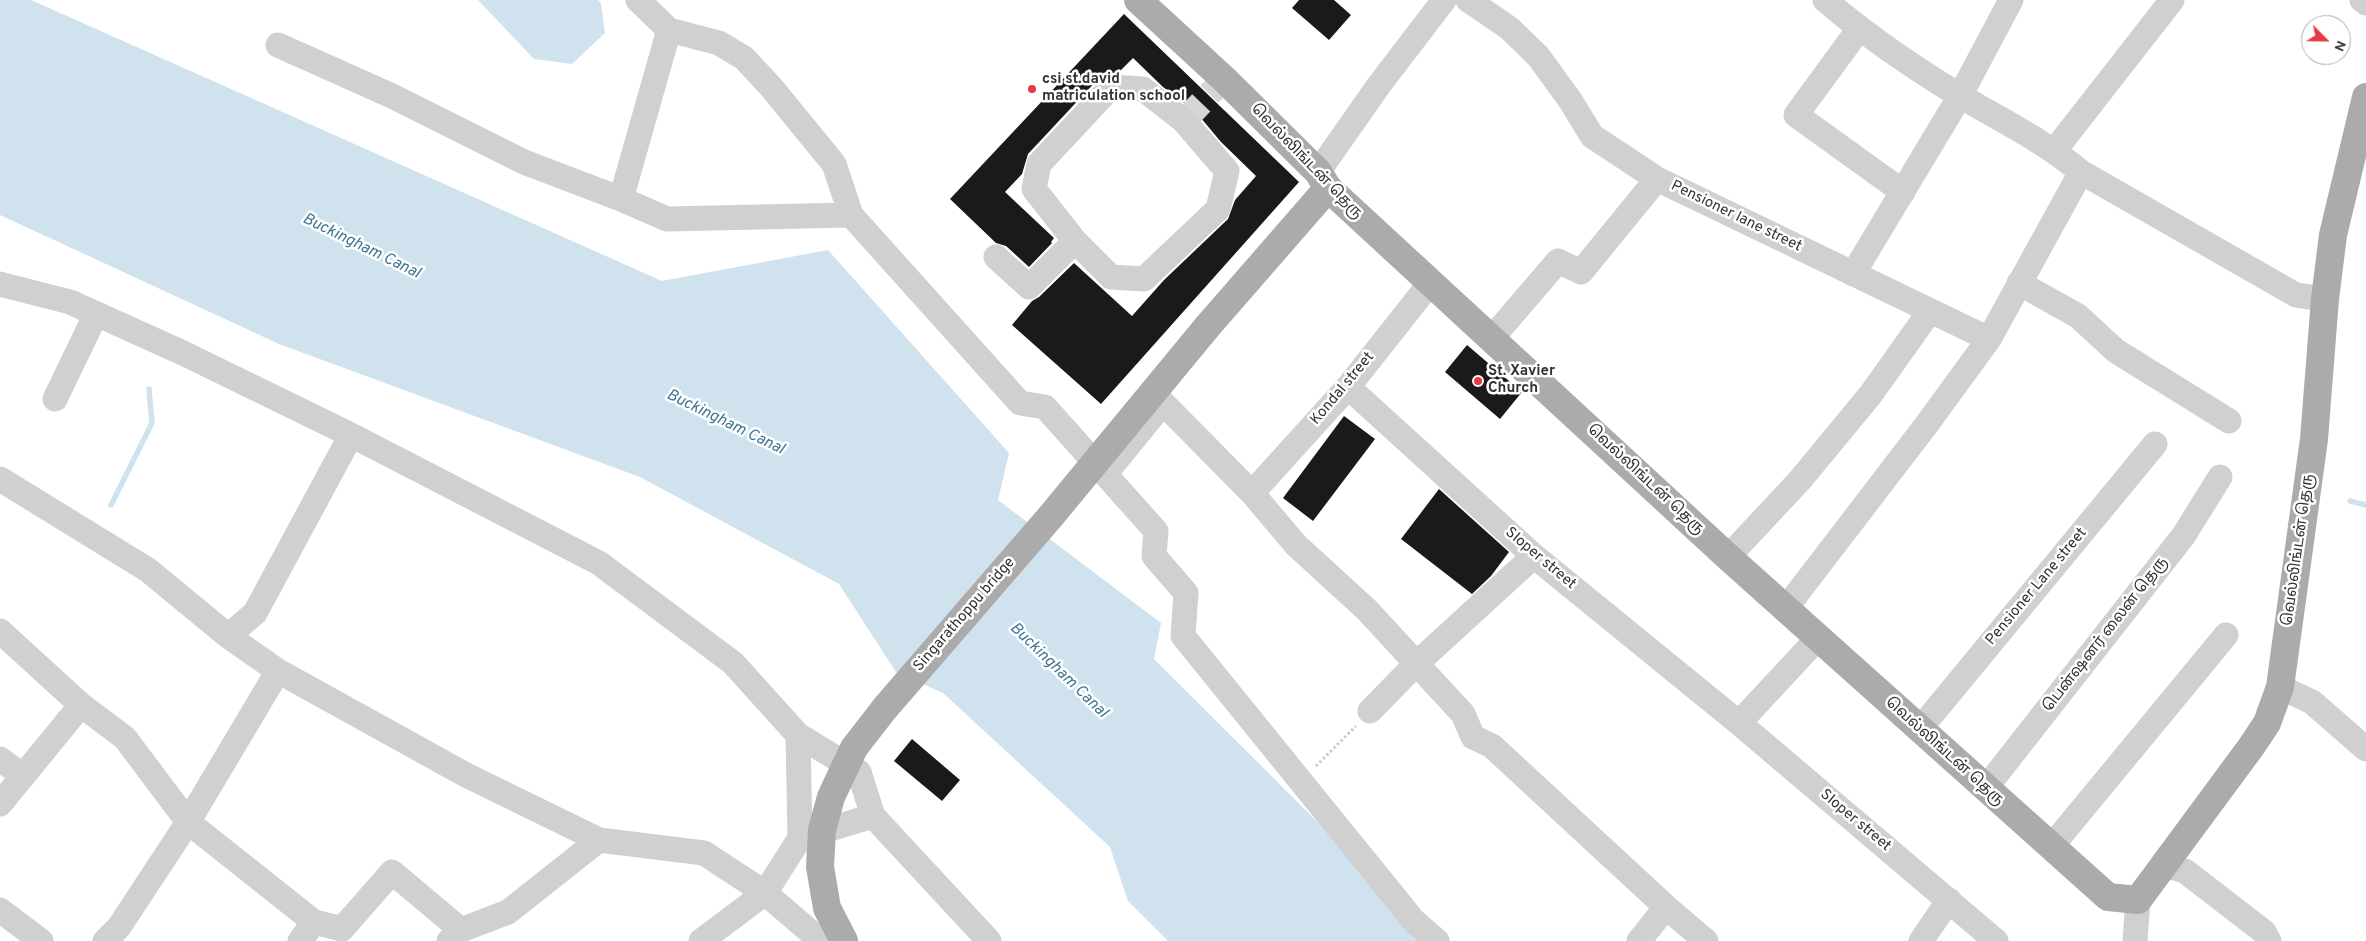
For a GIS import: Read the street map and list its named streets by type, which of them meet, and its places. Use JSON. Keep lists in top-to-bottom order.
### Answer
{
  "streets": {
    "main road": ["வெல்லிங்டன் தெரு", "Singarathoppu bridge"],
    "street": [
      "Pensioner lane street",
      "Kondal street",
      "Sloper street",
      "Pensioner Lane street",
      "பென்ஷனர் லைன் தெரு"
    ]
  },
  "crossings": [
    ["வெல்லிங்டன் தெரு", "Pensioner lane street"],
    ["வெல்லிங்டன் தெரு", "Kondal street"],
    ["வெல்லிங்டன் தெரு", "Pensioner Lane street"],
    ["வெல்லிங்டன் தெரு", "Singarathoppu bridge"],
    ["வெல்லிங்டன் தெரு", "பென்ஷனர் லைன் தெரு"],
    ["Kondal street", "Sloper street"]
  ],
  "water": ["Buckingham Canal"],
  "places": ["csi st.david matriculation school", "St. Xavier Church"],
  "north": "bottom right"
}
